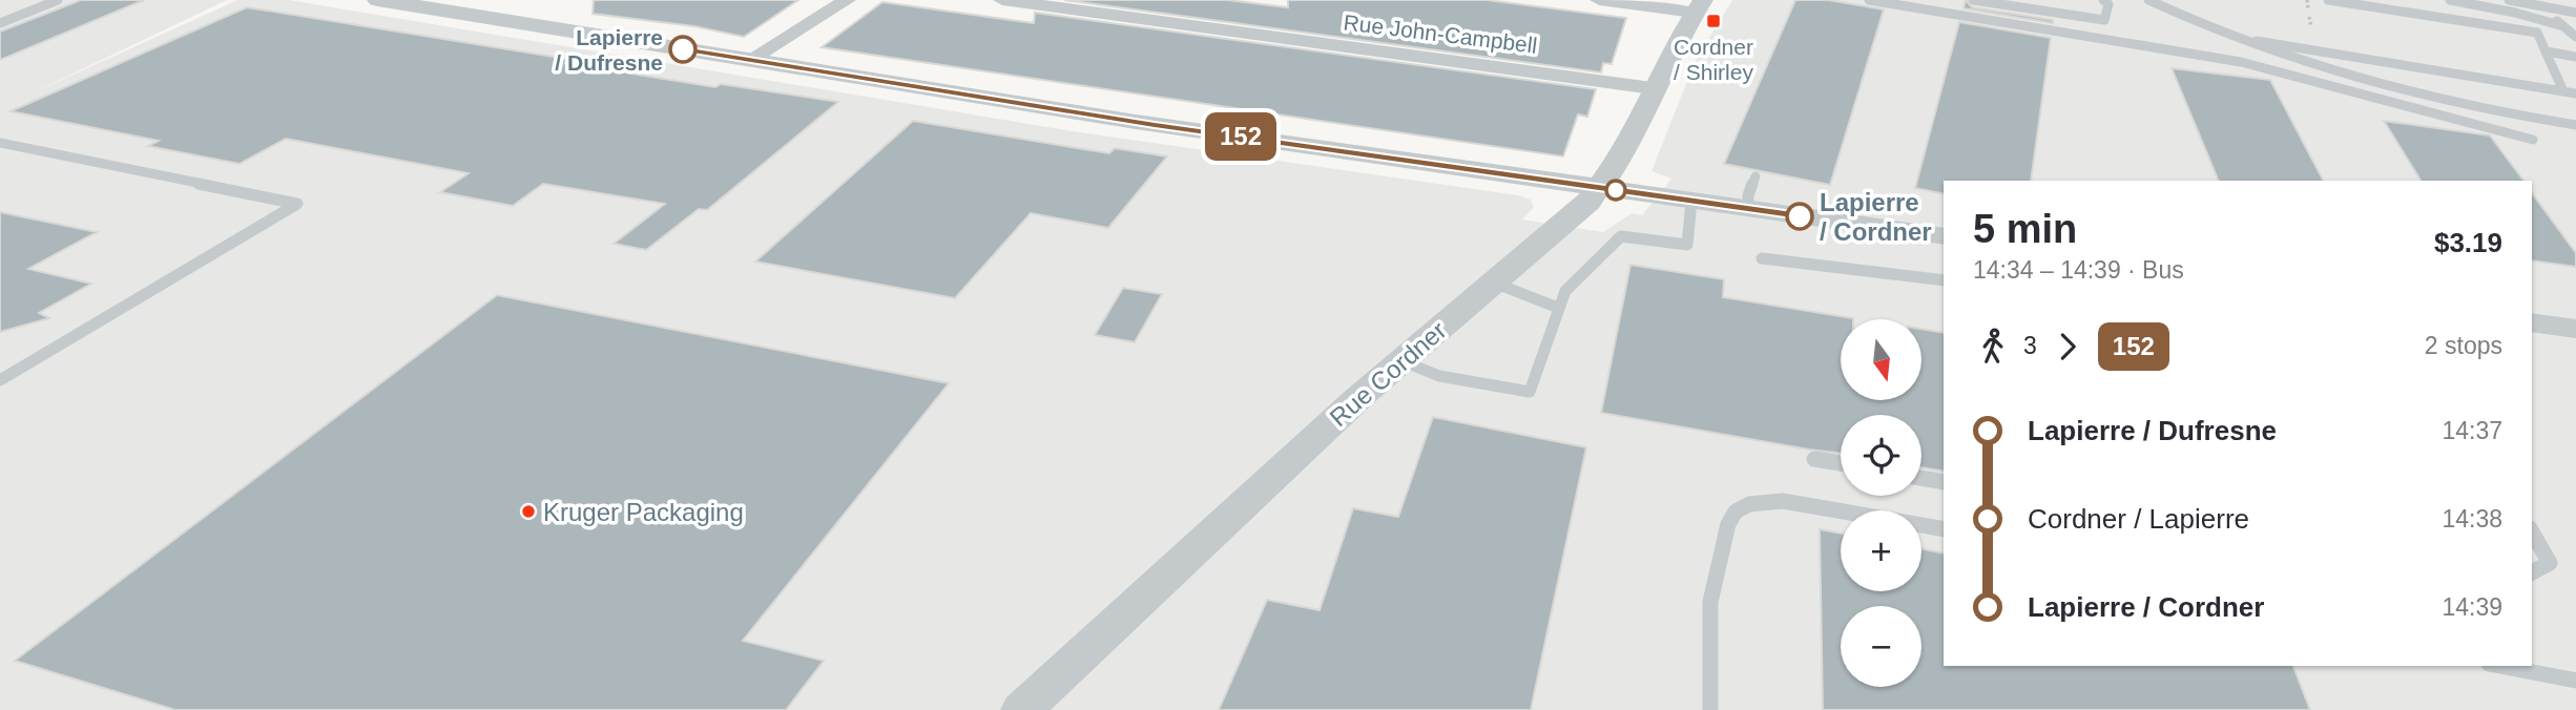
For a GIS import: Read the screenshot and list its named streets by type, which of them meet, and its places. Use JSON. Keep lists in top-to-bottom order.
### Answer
{
  "streets": {
    "street": ["Rue John-Campbell", "Rue Cordner"]
  },
  "crossings": [
    ["Rue John-Campbell", "Rue Cordner"]
  ],
  "places": {
    "transit": ["Cordner / Shirley"],
    "other": ["Lapierre / Dufresne", "Lapierre / Cordner", "Kruger Packaging"]
  },
  "lines": ["bus line 152"],
  "north": "bottom",
  "page": {
    "on_map": "152",
    "heading": ["5 min", "14:34 – 14:39 · Bus", "$3.19"],
    "legs": ["3", "152", "2 stops"],
    "map_buttons": ["+", "−"],
    "list": [
      {
        "name": "Lapierre / Dufresne",
        "value": "14:37"
      },
      {
        "name": "Cordner / Lapierre",
        "value": "14:38"
      },
      {
        "name": "Lapierre / Cordner",
        "value": "14:39"
      }
    ]
  }
}
